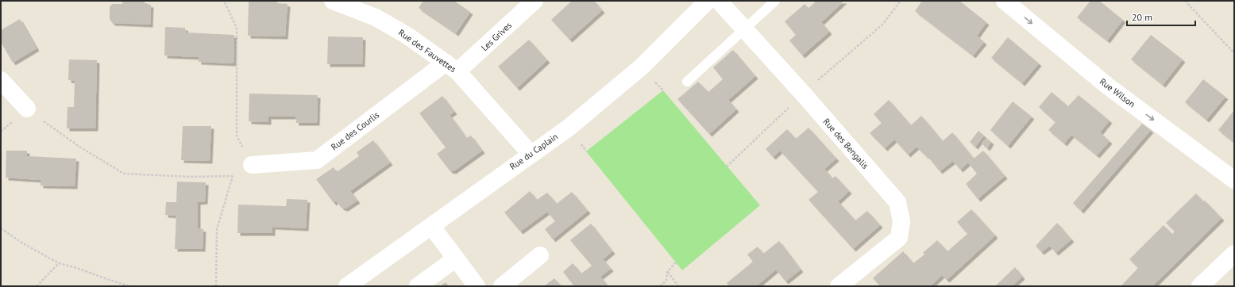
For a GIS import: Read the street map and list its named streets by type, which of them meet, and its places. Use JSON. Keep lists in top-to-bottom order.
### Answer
{
  "streets": {
    "street": [
      "Les Grives",
      "Rue des Fauvettes",
      "Rue Wilson",
      "Rue des Courlis",
      "Rue des Bengalis",
      "Rue du Caplain"
    ]
  },
  "crossings": [
    ["Les Grives", "Rue des Fauvettes"],
    ["Les Grives", "Rue des Courlis"],
    ["Rue des Fauvettes", "Rue des Courlis"],
    ["Rue des Fauvettes", "Rue du Caplain"]
  ],
  "one_way": ["Rue Wilson"],
  "scale_bar": "20 m"
}
